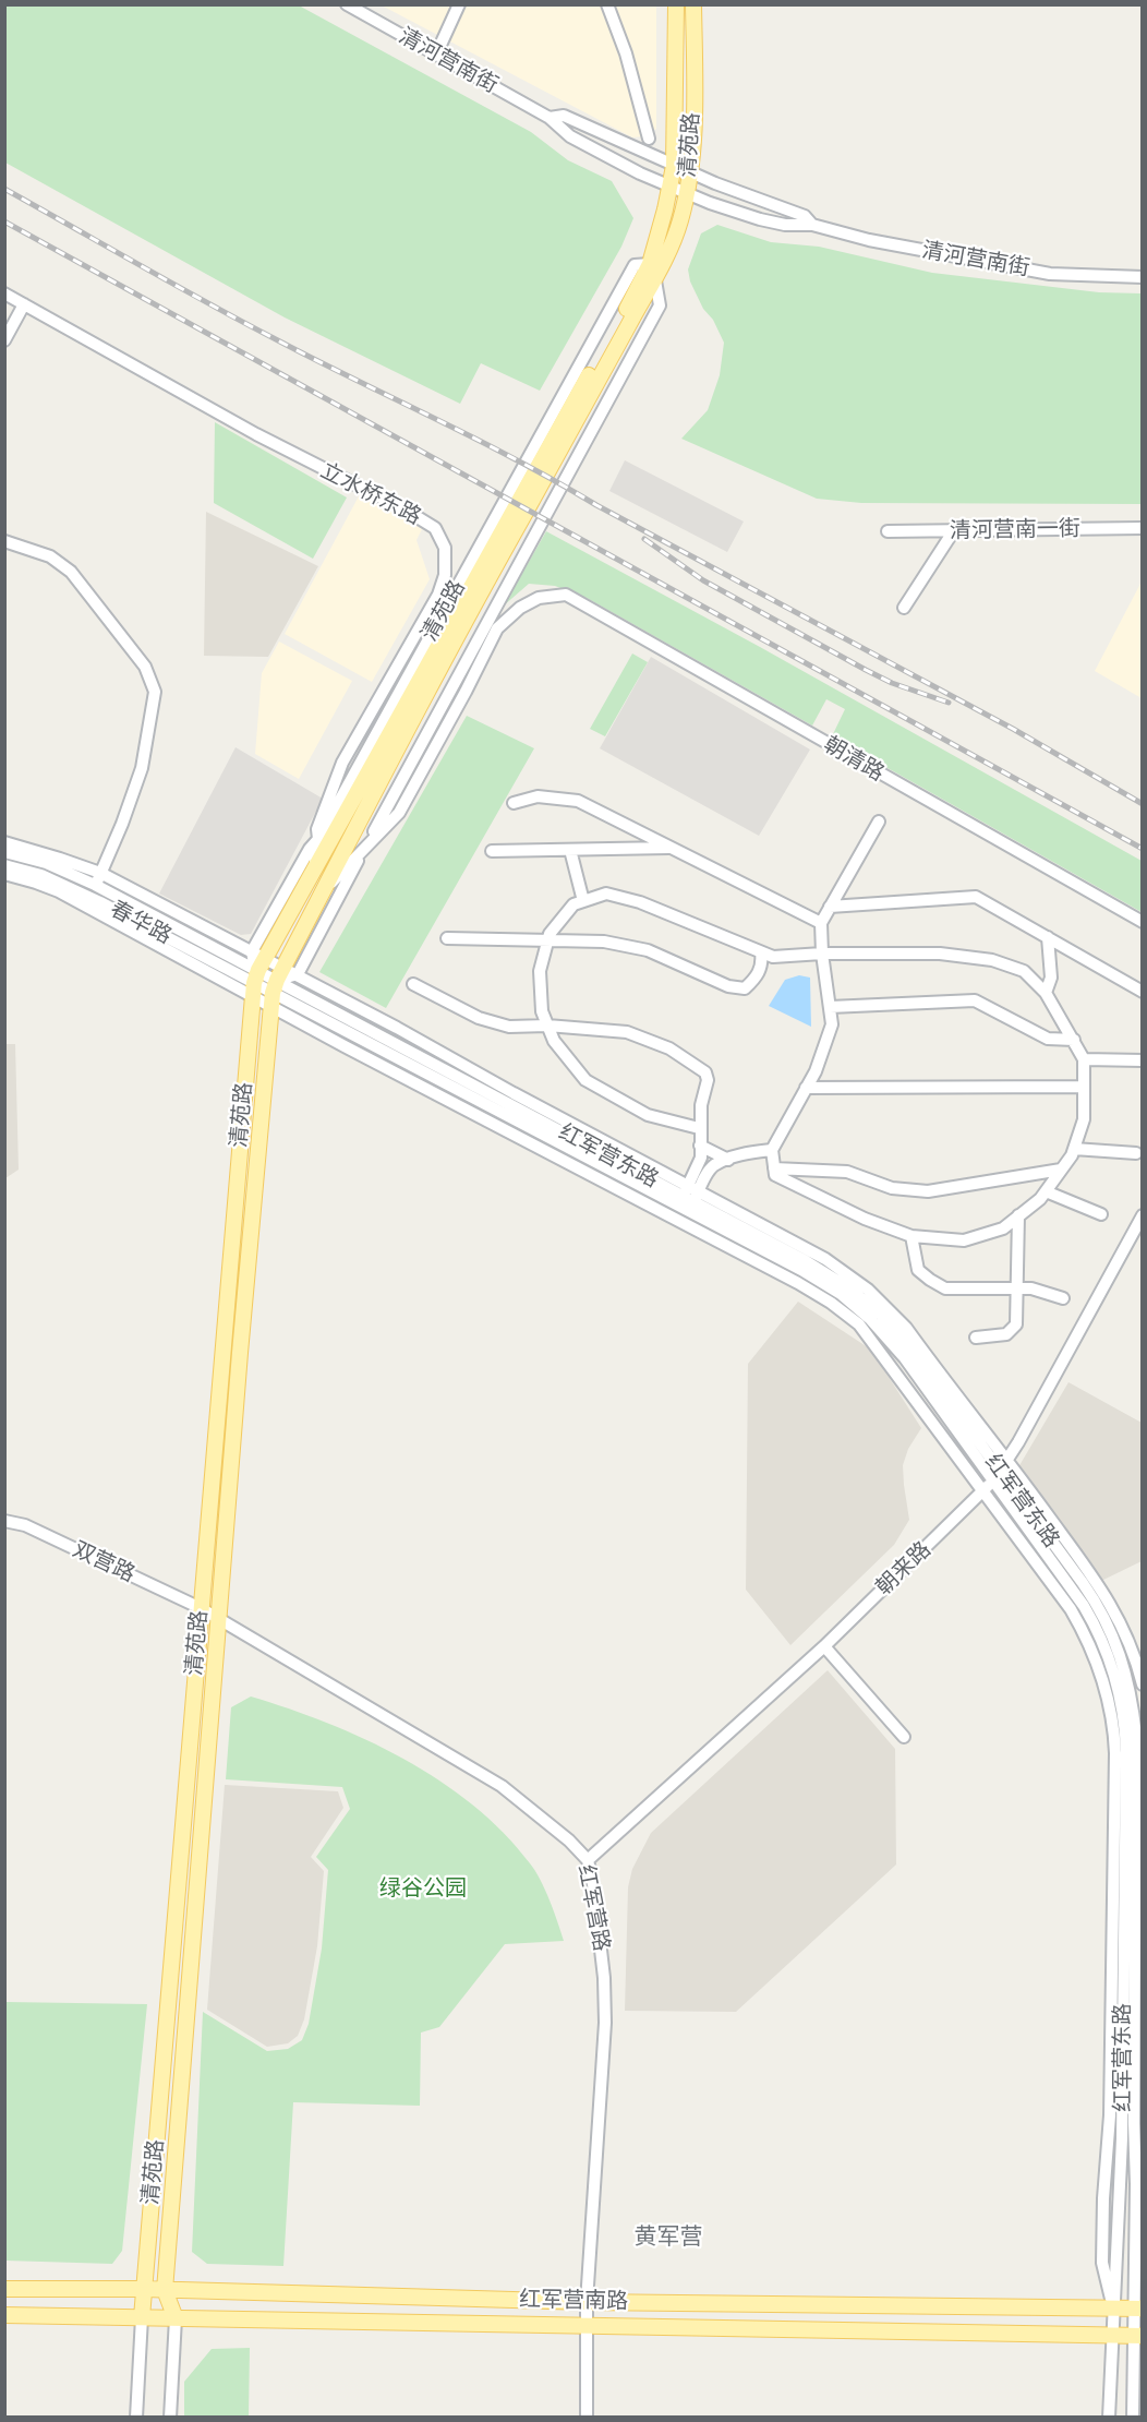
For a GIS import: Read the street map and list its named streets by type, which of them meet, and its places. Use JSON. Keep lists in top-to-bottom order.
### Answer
{
  "streets": {
    "main road": ["清苑路", "红军营南路"],
    "street": [
      "清河营南街",
      "立水桥东路",
      "清河营南一街",
      "朝清路",
      "春华路",
      "红军营东路",
      "双营路",
      "朝来路",
      "红军营路"
    ]
  },
  "crossings": [
    ["清河营南街", "清苑路"],
    ["清苑路", "立水桥东路"],
    ["清苑路", "朝清路"],
    ["清苑路", "春华路"],
    ["清苑路", "红军营东路"],
    ["清苑路", "双营路"],
    ["清苑路", "红军营路"],
    ["清苑路", "红军营南路"],
    ["春华路", "红军营东路"],
    ["红军营东路", "朝来路"],
    ["红军营东路", "红军营南路"],
    ["双营路", "红军营路"],
    ["朝来路", "红军营路"],
    ["红军营路", "红军营南路"]
  ],
  "districts": ["黄军营"],
  "parks": ["绿谷公园"]
}
